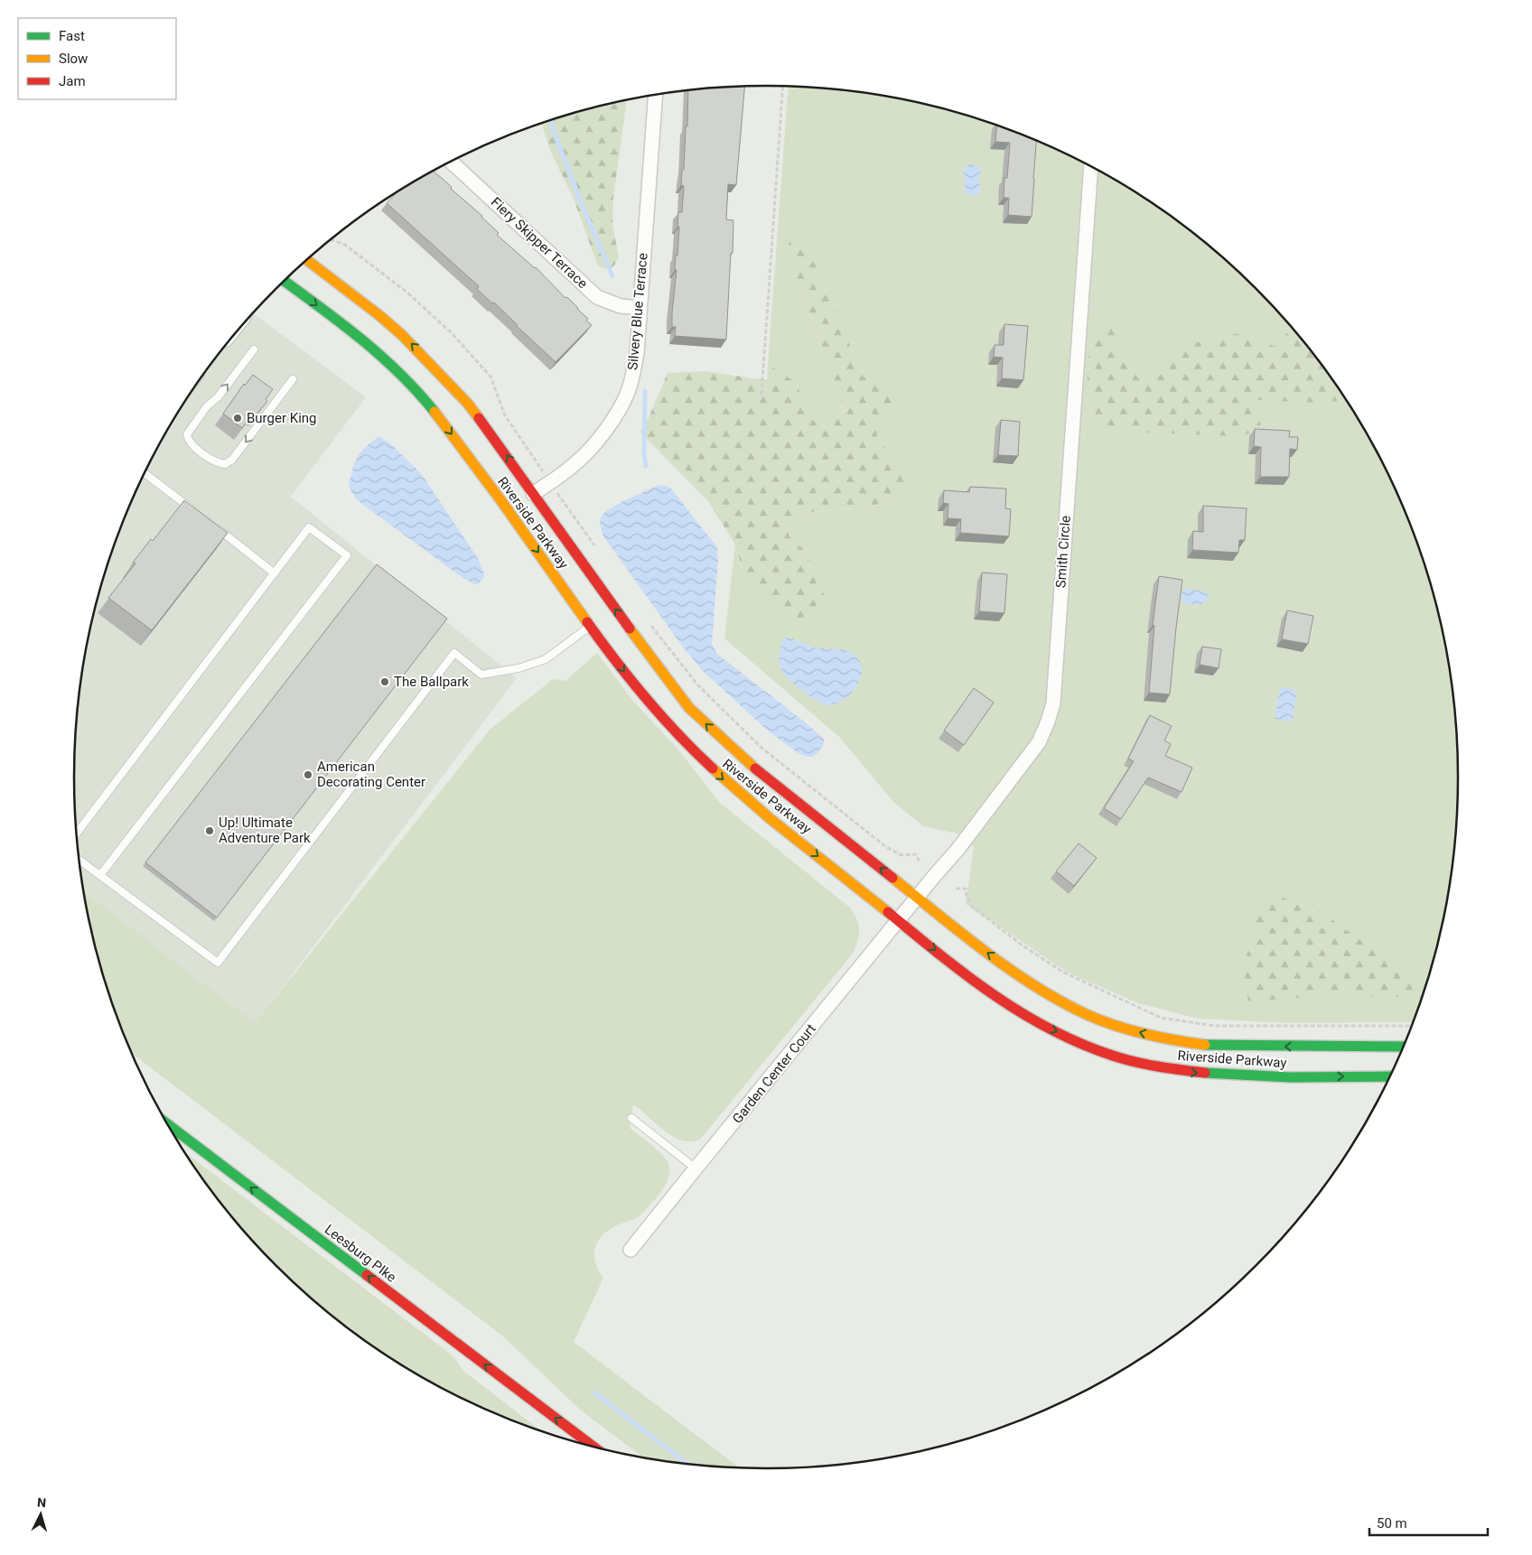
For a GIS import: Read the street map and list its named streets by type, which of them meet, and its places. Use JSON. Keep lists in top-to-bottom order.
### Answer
{
  "streets": {
    "main road": ["Riverside Parkway", "Leesburg PIke"],
    "street": [
      "Fiery Skipper Terrace",
      "Silvery Blue Terrace",
      "Smith Circle",
      "Garden Center Court"
    ]
  },
  "crossings": [
    ["Fiery Skipper Terrace", "Silvery Blue Terrace"],
    ["Silvery Blue Terrace", "Riverside Parkway"],
    ["Riverside Parkway", "Smith Circle"],
    ["Riverside Parkway", "Garden Center Court"],
    ["Smith Circle", "Garden Center Court"]
  ],
  "one_way": ["Leesburg PIke"],
  "places": [
    "Burger King",
    "The Ballpark",
    "American Decorating Center",
    "Up! Ultimate Adventure Park"
  ],
  "legend": ["Fast", "Slow", "Jam"],
  "scale_bar": "50 m",
  "north": "top"
}
